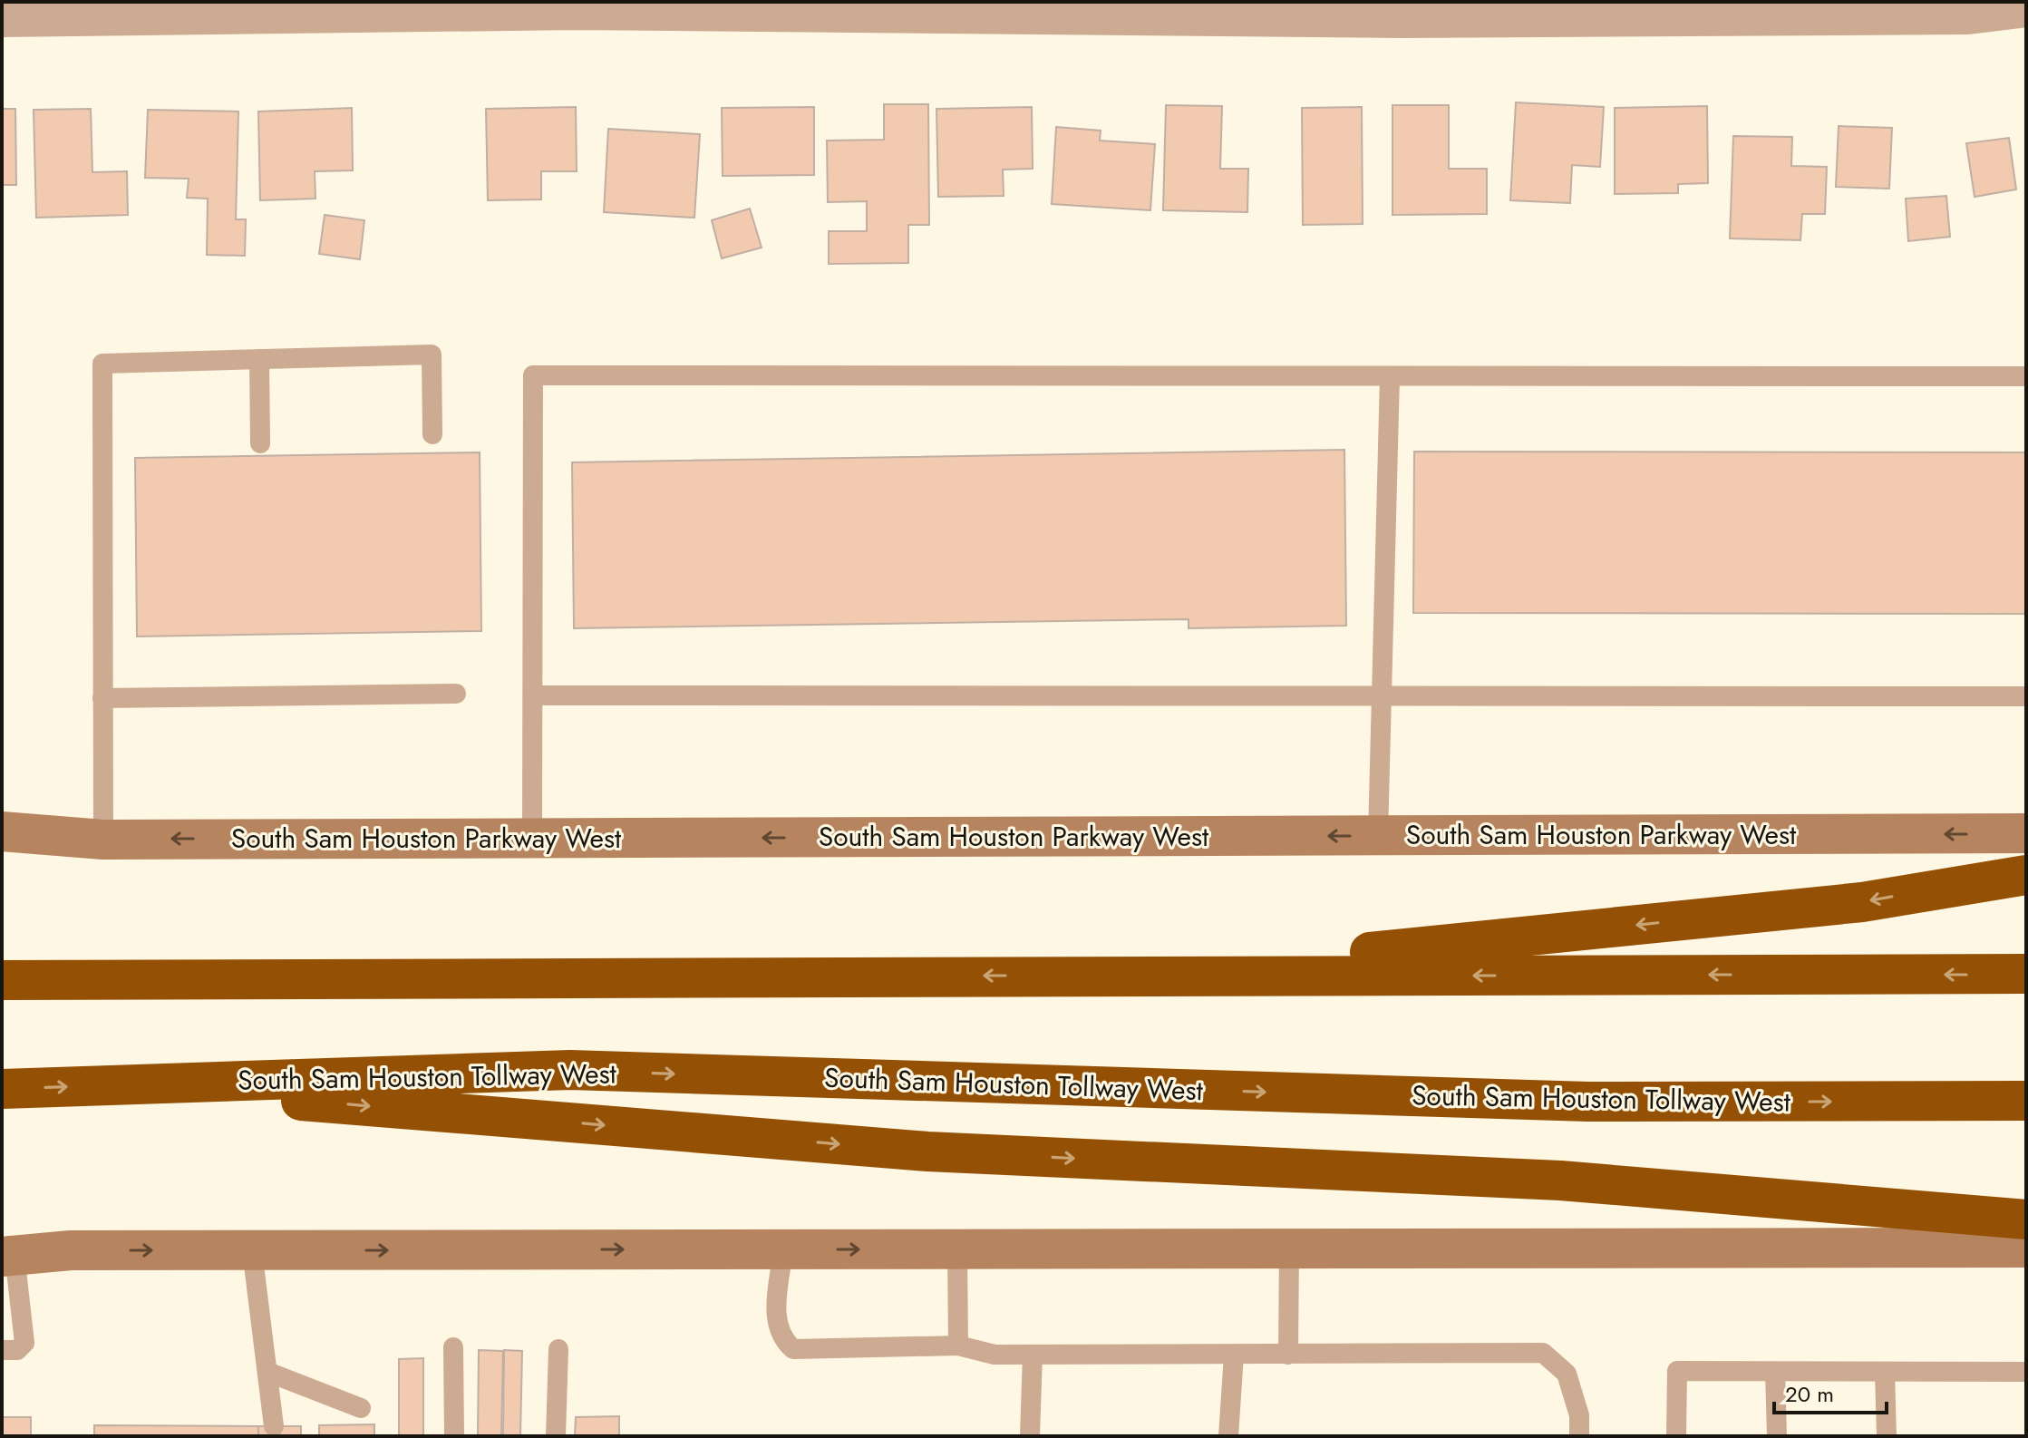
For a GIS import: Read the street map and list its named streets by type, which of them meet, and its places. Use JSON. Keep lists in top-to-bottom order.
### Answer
{
  "streets": {
    "highway": ["South Sam Houston Tollway West"],
    "main road": ["South Sam Houston Parkway West"]
  },
  "one_way": ["South Sam Houston Parkway West"],
  "scale_bar": "20 m"
}
